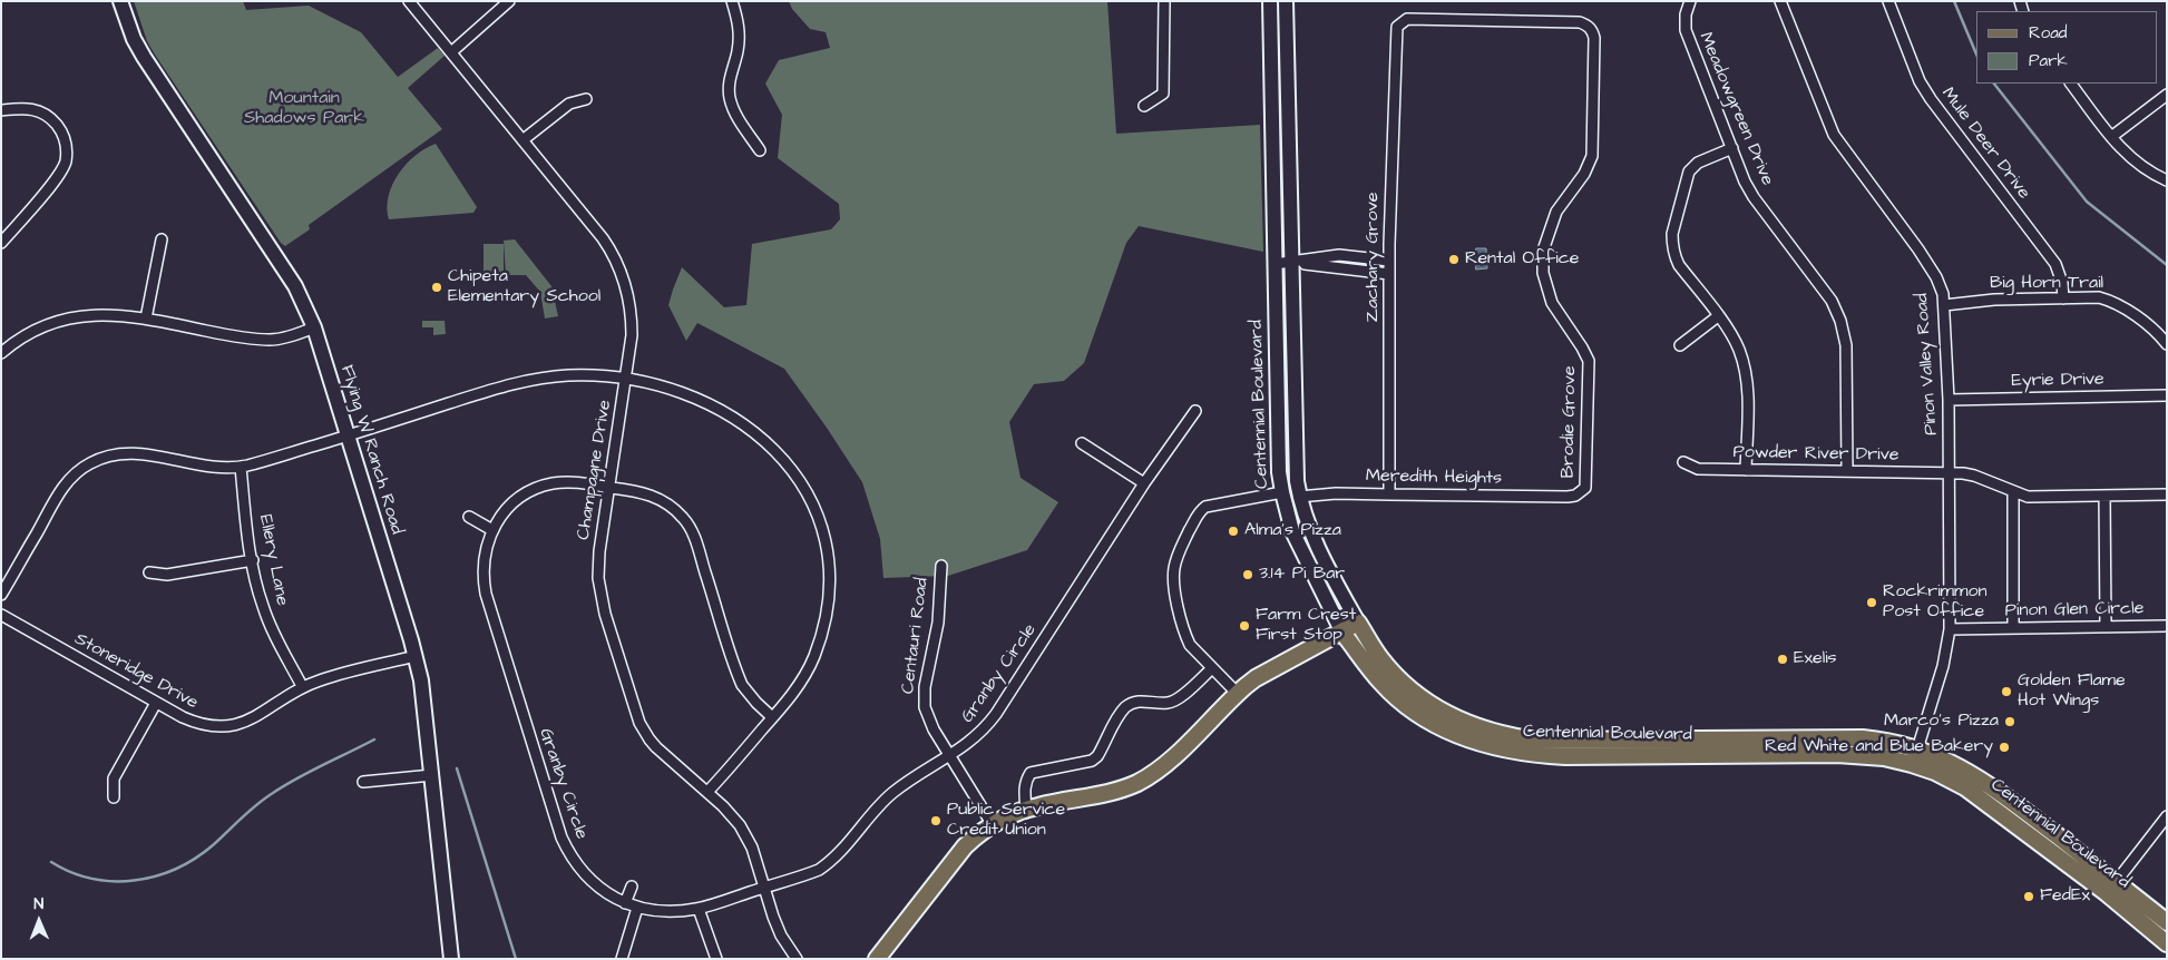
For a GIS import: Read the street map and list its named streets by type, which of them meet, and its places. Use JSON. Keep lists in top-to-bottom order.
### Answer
{
  "streets": {
    "main road": ["Centennial Boulevard", "Flying W Ranch Road"],
    "street": [
      "Meadowgreen Drive",
      "Mule Deer Drive",
      "Zachary Grove",
      "Big Horn Trail",
      "Pinon Valley Road",
      "Eyrie Drive",
      "Brodie Grove",
      "Powder River Drive",
      "Champagne Drive",
      "Meredith Heights",
      "Ellery Lane",
      "Pinon Glen Circle",
      "Centauri Road",
      "Stoneridge Drive",
      "Granby Circle"
    ]
  },
  "crossings": [
    ["Meadowgreen Drive", "Powder River Drive"],
    ["Mule Deer Drive", "Big Horn Trail"],
    ["Zachary Grove", "Brodie Grove"],
    ["Zachary Grove", "Meredith Heights"],
    ["Big Horn Trail", "Pinon Valley Road"],
    ["Pinon Valley Road", "Eyrie Drive"],
    ["Pinon Valley Road", "Centennial Boulevard"],
    ["Pinon Valley Road", "Powder River Drive"],
    ["Pinon Valley Road", "Pinon Glen Circle"],
    ["Centennial Boulevard", "Meredith Heights"],
    ["Brodie Grove", "Meredith Heights"],
    ["Flying W Ranch Road", "Stoneridge Drive"],
    ["Champagne Drive", "Granby Circle"],
    ["Ellery Lane", "Stoneridge Drive"],
    ["Centauri Road", "Granby Circle"]
  ],
  "parks": ["Mountain Shadows Park"],
  "places": [
    "Rental Office",
    "Chipeta Elementary School",
    "Alma's Pizza",
    "3.14 Pi Bar",
    "Rockrimmon Post Office",
    "Farm Crest First Stop",
    "Exelis",
    "Golden Flame Hot Wings",
    "Marco's Pizza",
    "Red White and Blue Bakery",
    "Public Service Credit Union",
    "FedEx"
  ],
  "legend": ["Road", "Park"],
  "north": "top"
}
